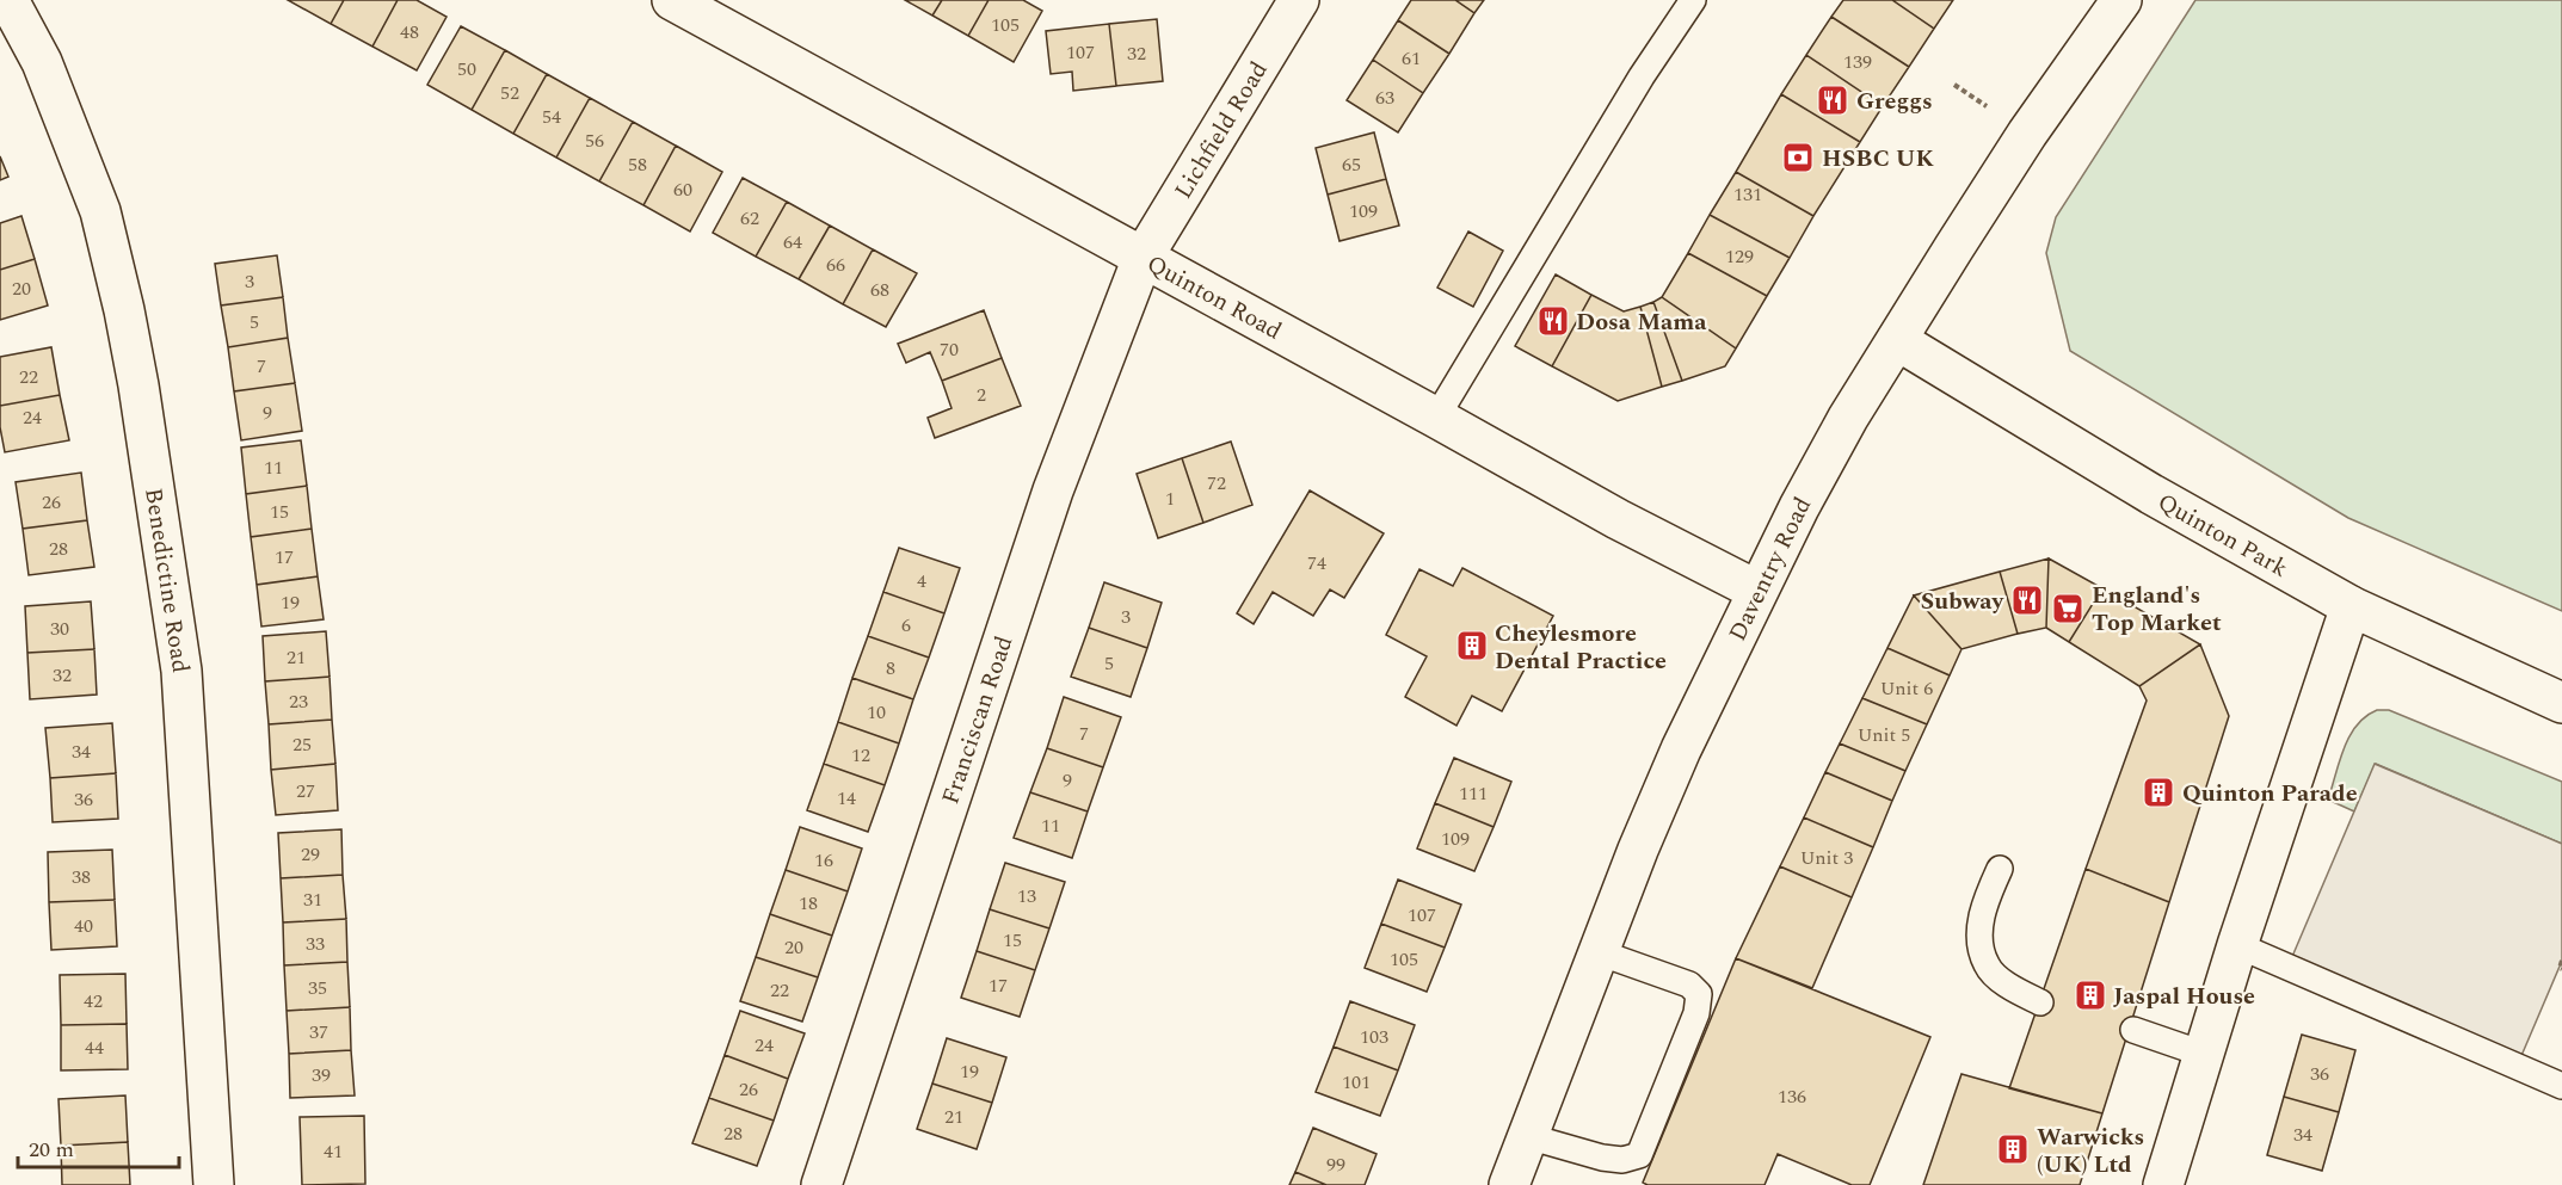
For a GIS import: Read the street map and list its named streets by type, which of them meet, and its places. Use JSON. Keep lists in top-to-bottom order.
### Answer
{
  "streets": {
    "street": [
      "Lichfield Road",
      "Quinton Road",
      "Quinton Park",
      "Daventry Road",
      "Benedictine Road",
      "Franciscan Road"
    ]
  },
  "crossings": [
    ["Lichfield Road", "Quinton Road"],
    ["Lichfield Road", "Franciscan Road"],
    ["Quinton Road", "Daventry Road"],
    ["Quinton Road", "Franciscan Road"],
    ["Quinton Park", "Daventry Road"]
  ],
  "places": {
    "restaurant": ["Greggs", "Dosa Mama", "Subway"],
    "bank": ["HSBC UK"],
    "supermarket": ["England's Top Market"],
    "building": [
      "Cheylesmore Dental Practice",
      "Quinton Parade",
      "Jaspal House",
      "Warwicks (UK) Ltd"
    ]
  },
  "house_numbers": [
    "105",
    "48",
    "107",
    "32",
    "61",
    "139",
    "50",
    "52",
    "63",
    "54",
    "56",
    "58",
    "65",
    "60",
    "131",
    "109",
    "62",
    "64",
    "129",
    "66",
    "3",
    "20",
    "68",
    "5",
    "70",
    "7",
    "22",
    "2",
    "9",
    "24",
    "11",
    "72",
    "1",
    "26",
    "15",
    "28",
    "17",
    "74",
    "4",
    "19",
    "3",
    "6",
    "30",
    "21",
    "5",
    "8",
    "32",
    "Unit 6",
    "23",
    "10",
    "7",
    "Unit 5",
    "25",
    "34",
    "12",
    "9",
    "27",
    "111",
    "14",
    "36",
    "11",
    "109",
    "29",
    "Unit 3",
    "16",
    "38",
    "13",
    "31",
    "18",
    "107",
    "40",
    "15",
    "33",
    "20",
    "105",
    "17",
    "35",
    "22",
    "42",
    "37",
    "103",
    "24",
    "44",
    "19",
    "36",
    "39",
    "101",
    "26",
    "136",
    "21",
    "28",
    "34",
    "41",
    "99"
  ],
  "scale_bar": "20 m"
}
